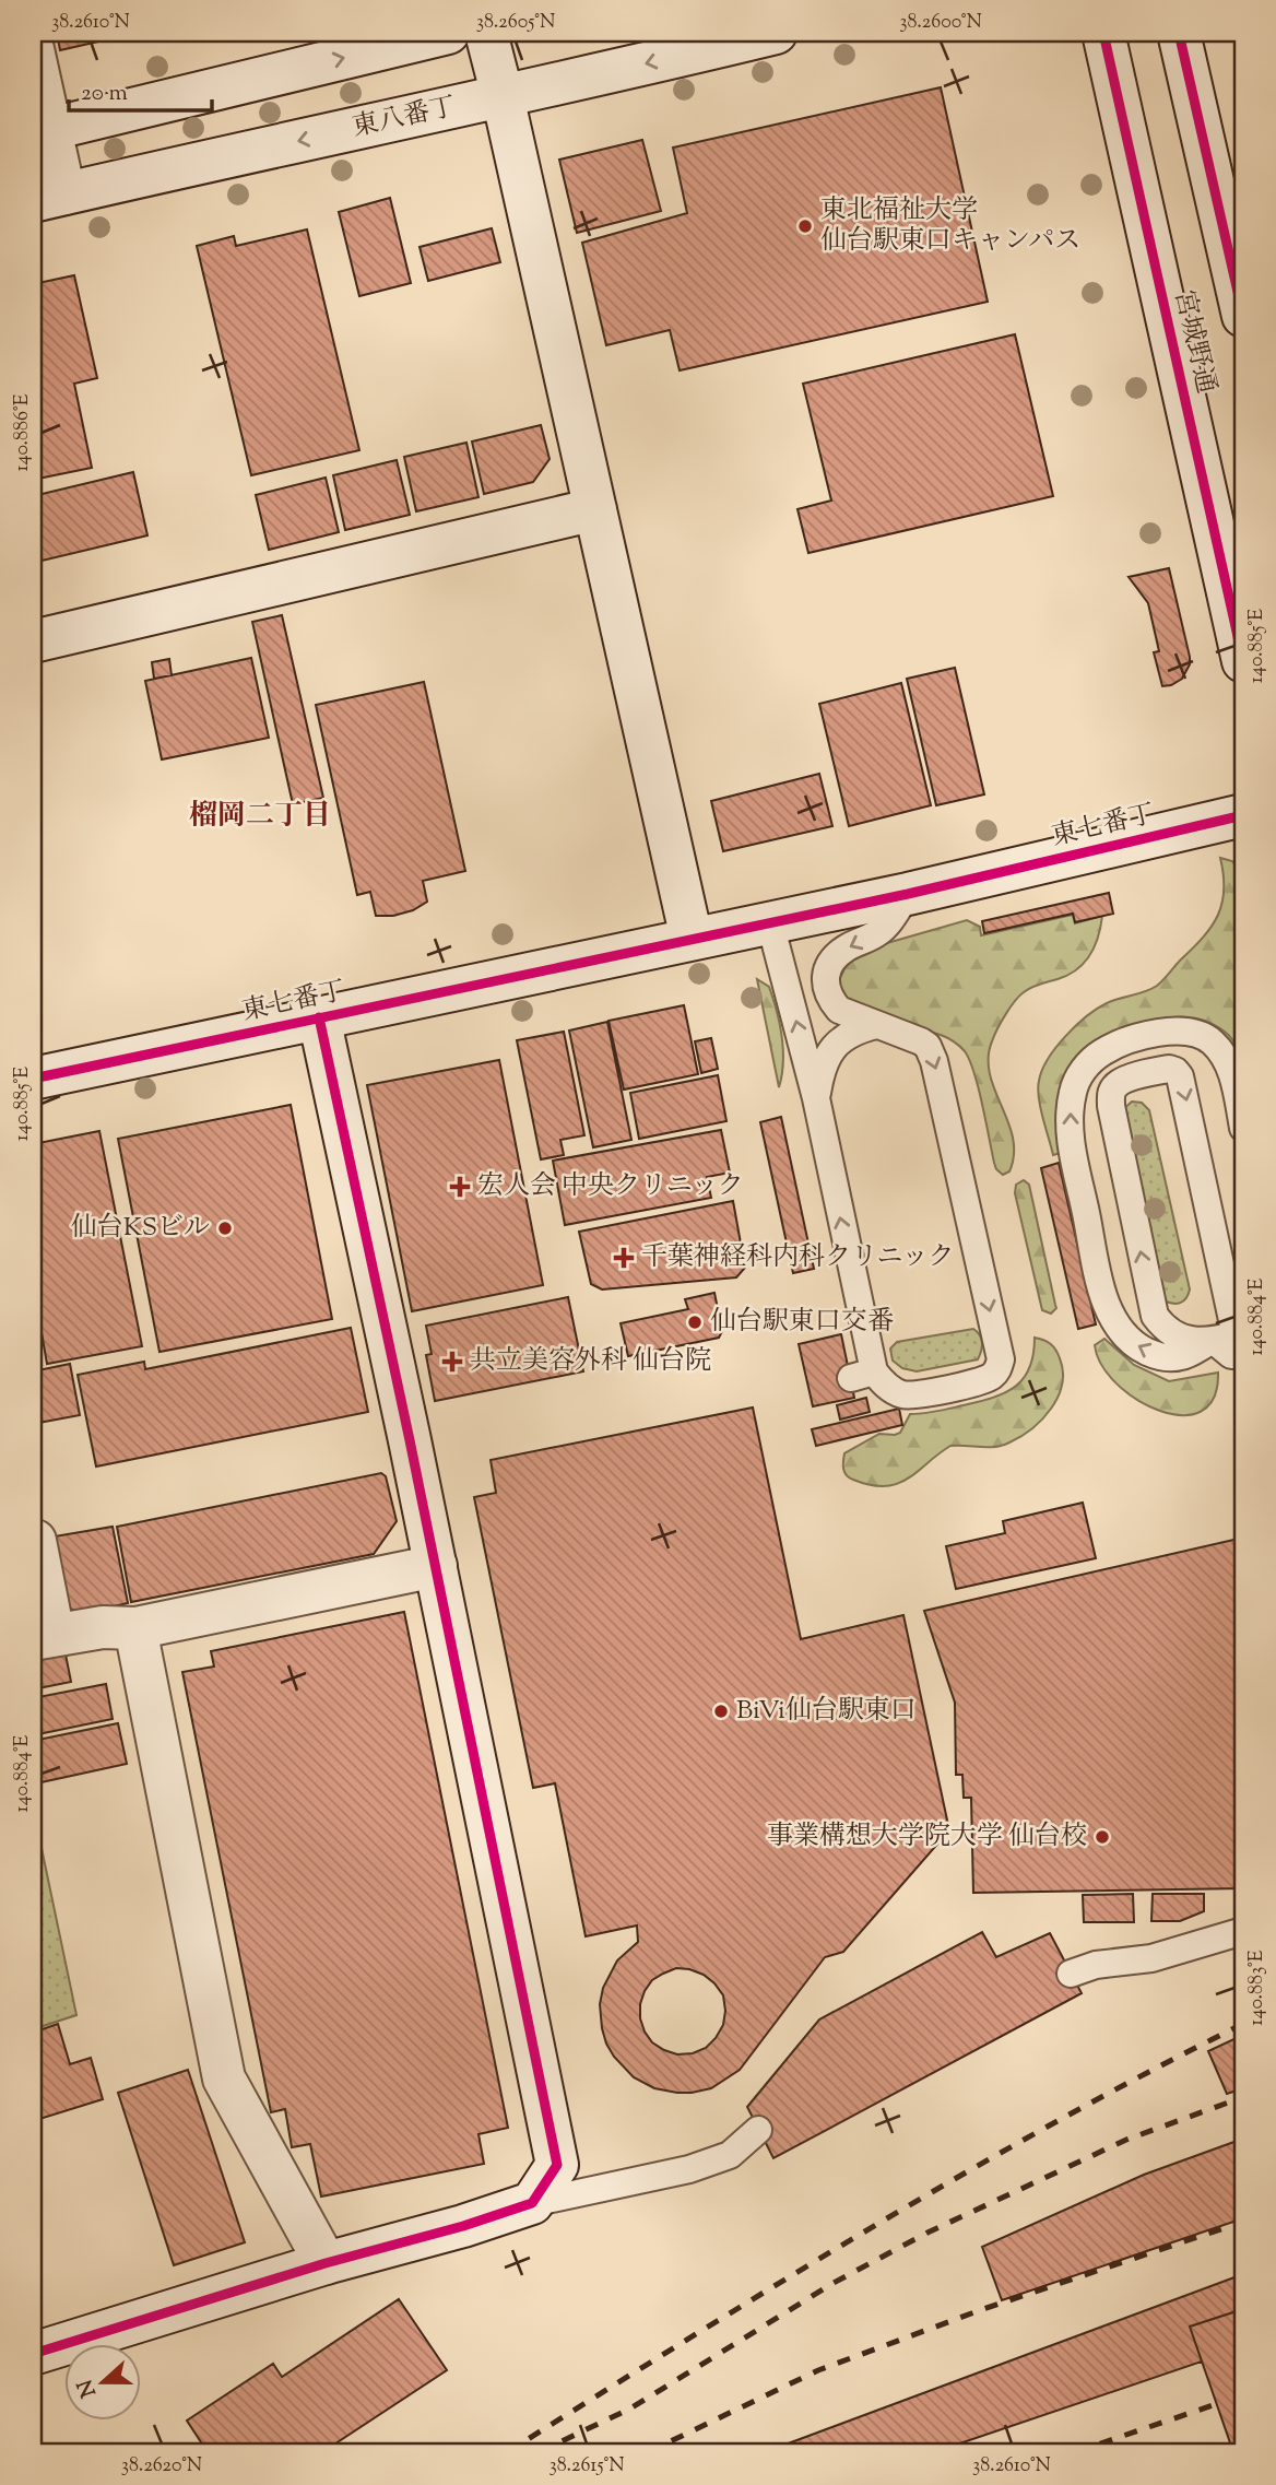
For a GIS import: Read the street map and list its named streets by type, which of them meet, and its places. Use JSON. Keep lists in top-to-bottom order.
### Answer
{
  "streets": {
    "street": ["東八番丁", "宮城野通", "東七番丁"]
  },
  "districts": ["榴岡二丁目"],
  "places": {
    "other": [
      "東北福祉大学 仙台駅東口キャンパス",
      "仙台KSビル",
      "仙台駅東口交番",
      "BiVi仙台駅東口",
      "事業構想大学院大学 仙台校"
    ],
    "health": ["宏人会 中央クリニック", "千葉神経科内科クリニック", "共立美容外科 仙台院"]
  },
  "scale_bar": "20 m",
  "north": "left",
  "coordinates": [
    "38.2610°N",
    "38.2605°N",
    "38.2600°N",
    "140.886°E",
    "140.885°E",
    "140.884°E",
    "140.883°E",
    "38.2620°N",
    "38.2615°N"
  ]
}
